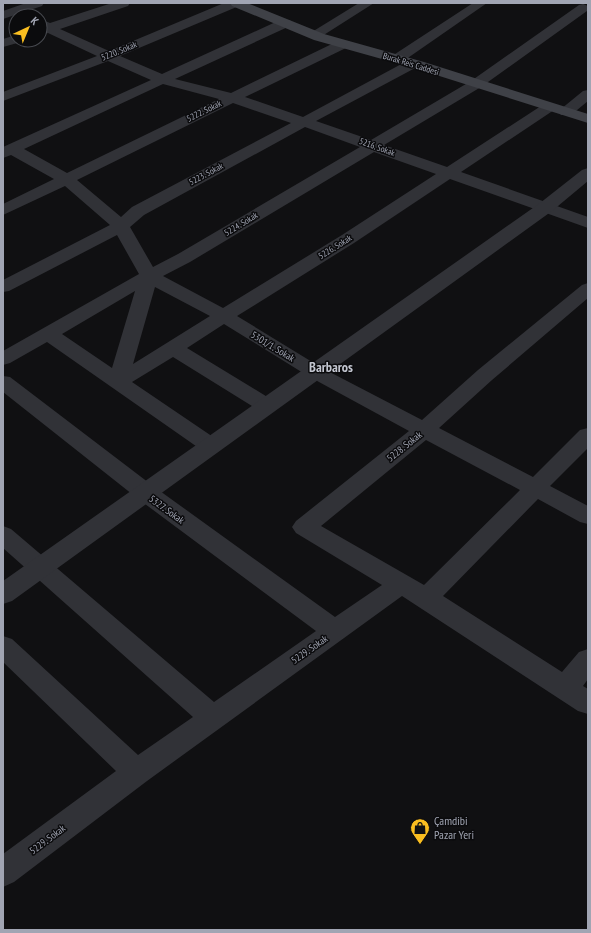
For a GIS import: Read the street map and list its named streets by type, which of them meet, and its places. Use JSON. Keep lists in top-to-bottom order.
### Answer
{
  "streets": {
    "main road": ["Burak Reis Caddesi"],
    "street": [
      "5220. Sokak",
      "5222. Sokak",
      "5216. Sokak",
      "5223. Sokak",
      "5224. Sokak",
      "5226. Sokak",
      "5301/1. Sokak",
      "5228. Sokak",
      "5327. Sokak",
      "5229. Sokak"
    ]
  },
  "crossings": [
    ["5220. Sokak", "Burak Reis Caddesi"],
    ["5220. Sokak", "5216. Sokak"],
    ["Burak Reis Caddesi", "5222. Sokak"],
    ["Burak Reis Caddesi", "5223. Sokak"],
    ["Burak Reis Caddesi", "5224. Sokak"],
    ["Burak Reis Caddesi", "5226. Sokak"],
    ["5222. Sokak", "5216. Sokak"],
    ["5216. Sokak", "5223. Sokak"],
    ["5216. Sokak", "5224. Sokak"],
    ["5216. Sokak", "5226. Sokak"],
    ["5224. Sokak", "5301/1. Sokak"],
    ["5226. Sokak", "5301/1. Sokak"],
    ["5301/1. Sokak", "5228. Sokak"],
    ["5228. Sokak", "5229. Sokak"],
    ["5327. Sokak", "5229. Sokak"]
  ],
  "districts": ["Barbaros"],
  "places": {
    "shop": ["Çamdibi Pazar Yeri"]
  },
  "north": "top right"
}
